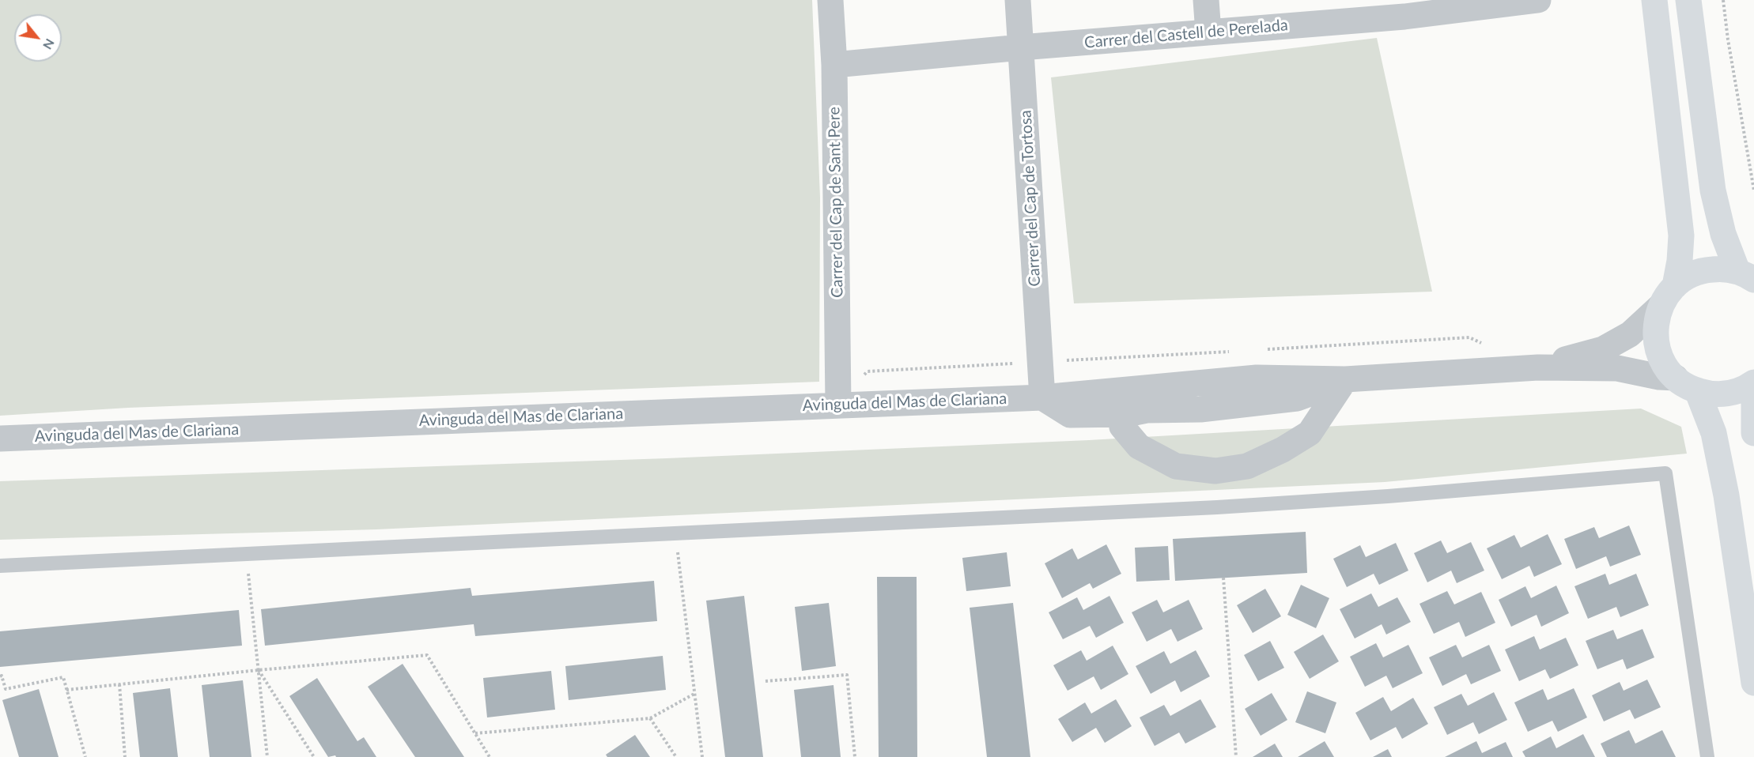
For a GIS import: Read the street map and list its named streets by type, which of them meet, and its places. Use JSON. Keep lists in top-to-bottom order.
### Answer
{
  "streets": {
    "street": [
      "Carrer del Castell de Perelada",
      "Carrer del Cap de Tortosa",
      "Carrer del Cap de Sant Pere",
      "Avinguda del Mas de Clariana"
    ]
  },
  "crossings": [
    ["Carrer del Castell de Perelada", "Carrer del Cap de Tortosa"],
    ["Carrer del Castell de Perelada", "Carrer del Cap de Sant Pere"],
    ["Carrer del Cap de Tortosa", "Avinguda del Mas de Clariana"],
    ["Carrer del Cap de Sant Pere", "Avinguda del Mas de Clariana"]
  ],
  "north": "bottom right"
}
